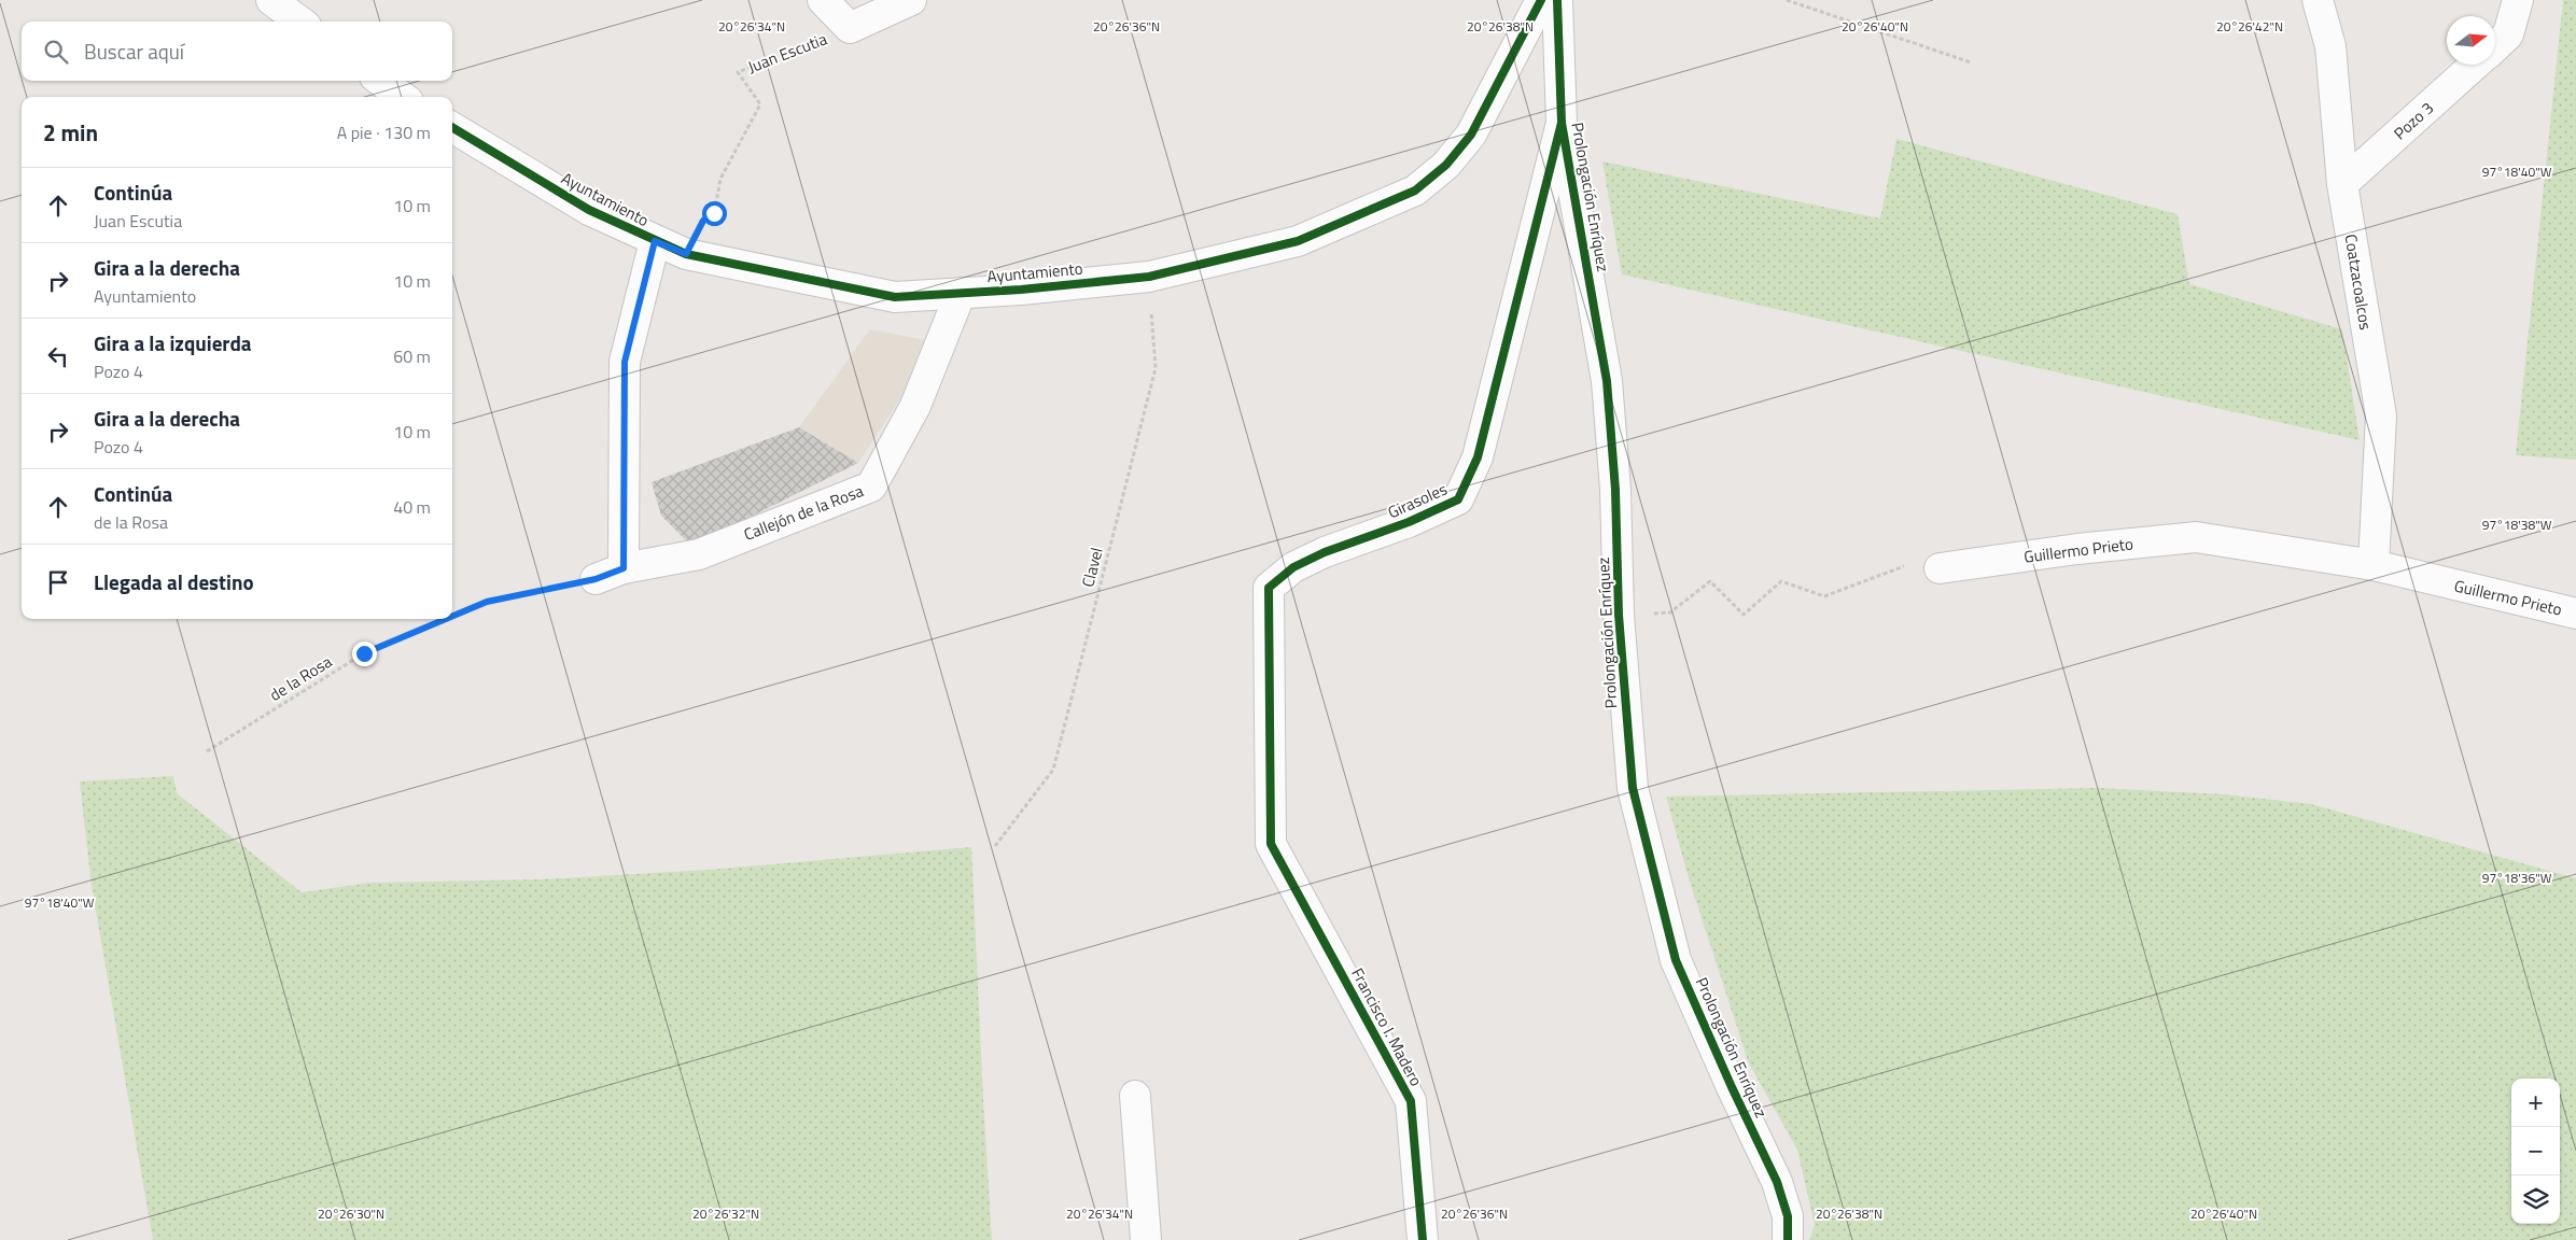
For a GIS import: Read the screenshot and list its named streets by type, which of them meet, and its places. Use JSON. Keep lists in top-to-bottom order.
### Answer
{
  "streets": {
    "street": [
      "Pozo 3",
      "Prolongación Enríquez",
      "Ayuntamiento",
      "Coatzacoalcos",
      "Girasoles",
      "Callejón de la Rosa",
      "Guillermo Prieto",
      "Francisco I. Madero"
    ],
    "path": ["Juan Escutia", "Clavel", "de la Rosa"]
  },
  "crossings": [
    ["Juan Escutia", "Ayuntamiento"],
    ["Pozo 3", "Coatzacoalcos"],
    ["Prolongación Enríquez", "Girasoles"],
    ["Ayuntamiento", "Callejón de la Rosa"],
    ["Ayuntamiento", "Clavel"],
    ["Coatzacoalcos", "Guillermo Prieto"],
    ["Girasoles", "Francisco I. Madero"],
    ["Callejón de la Rosa", "de la Rosa"]
  ],
  "north": "right",
  "page": {
    "search": "Buscar aquí",
    "heading": ["2 min", "A pie · 130 m"],
    "list": [
      ["Continúa", "Juan Escutia", "10 m"],
      ["Gira a la derecha", "Ayuntamiento", "10 m"],
      ["Gira a la izquierda", "Pozo 4", "60 m"],
      ["Gira a la derecha", "Pozo 4", "10 m"],
      ["Continúa", "de la Rosa", "40 m"],
      "Llegada al destino"
    ],
    "map_buttons": ["+", "−"]
  },
  "coordinates": [
    "20°26'34\"N",
    "20°26'36\"N",
    "20°26'38\"N",
    "20°26'40\"N",
    "20°26'42\"N",
    "97°18'40\"W",
    "97°18'38\"W",
    "97°18'36\"W",
    "20°26'30\"N",
    "20°26'32\"N"
  ]
}
